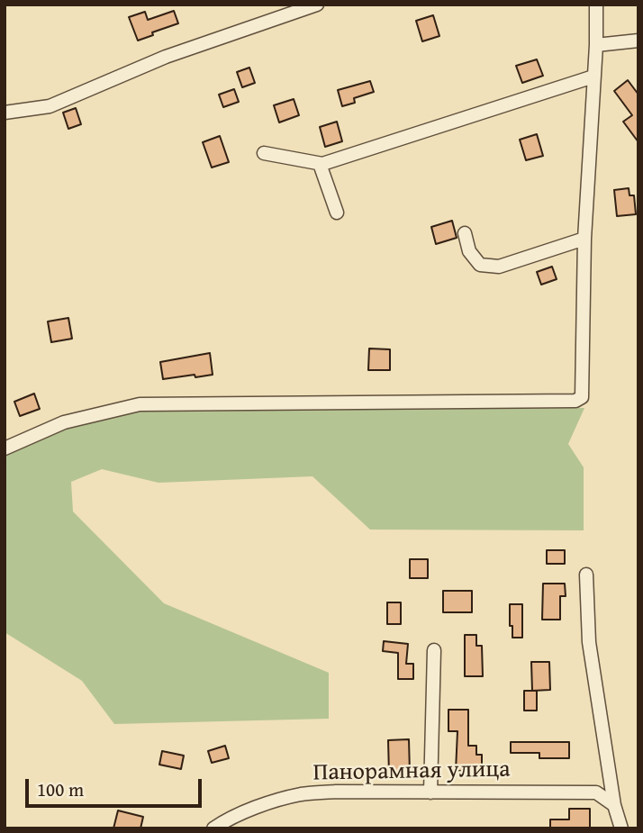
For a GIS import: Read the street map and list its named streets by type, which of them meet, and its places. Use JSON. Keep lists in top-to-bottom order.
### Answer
{
  "streets": {
    "street": ["Панорамная улица"]
  },
  "scale_bar": "100 m"
}
